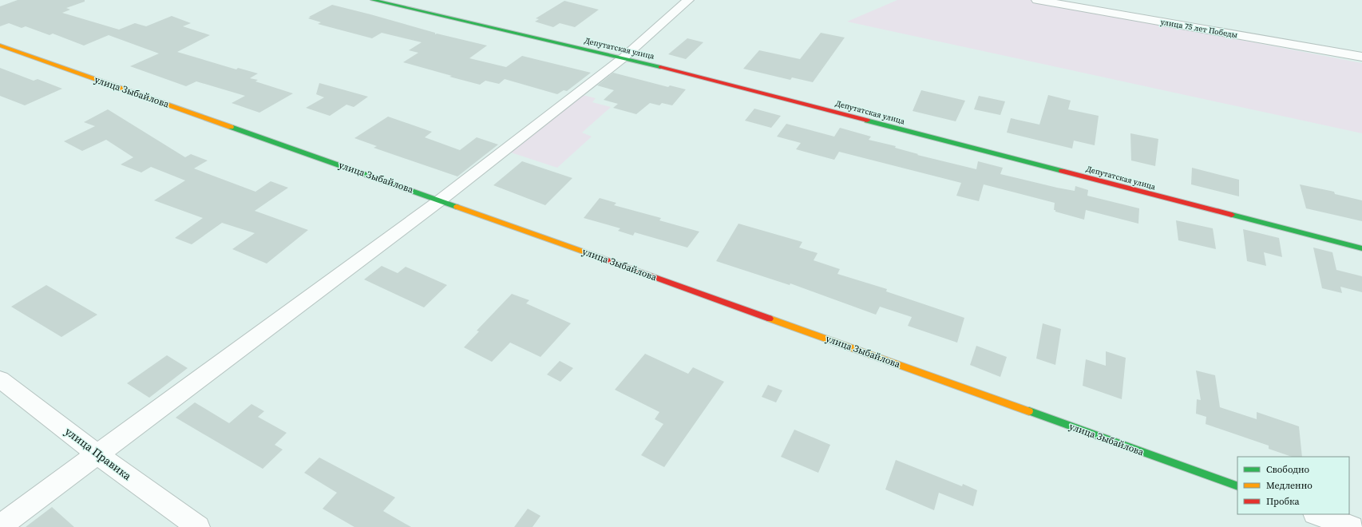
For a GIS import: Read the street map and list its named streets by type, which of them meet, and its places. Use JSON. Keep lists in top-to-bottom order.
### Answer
{
  "streets": {
    "street": [
      "улица 75 лет Победы",
      "Депутатская улица",
      "улица Зыбайлова",
      "улица Правика"
    ]
  },
  "legend": ["Свободно", "Медленно", "Пробка"]
}
